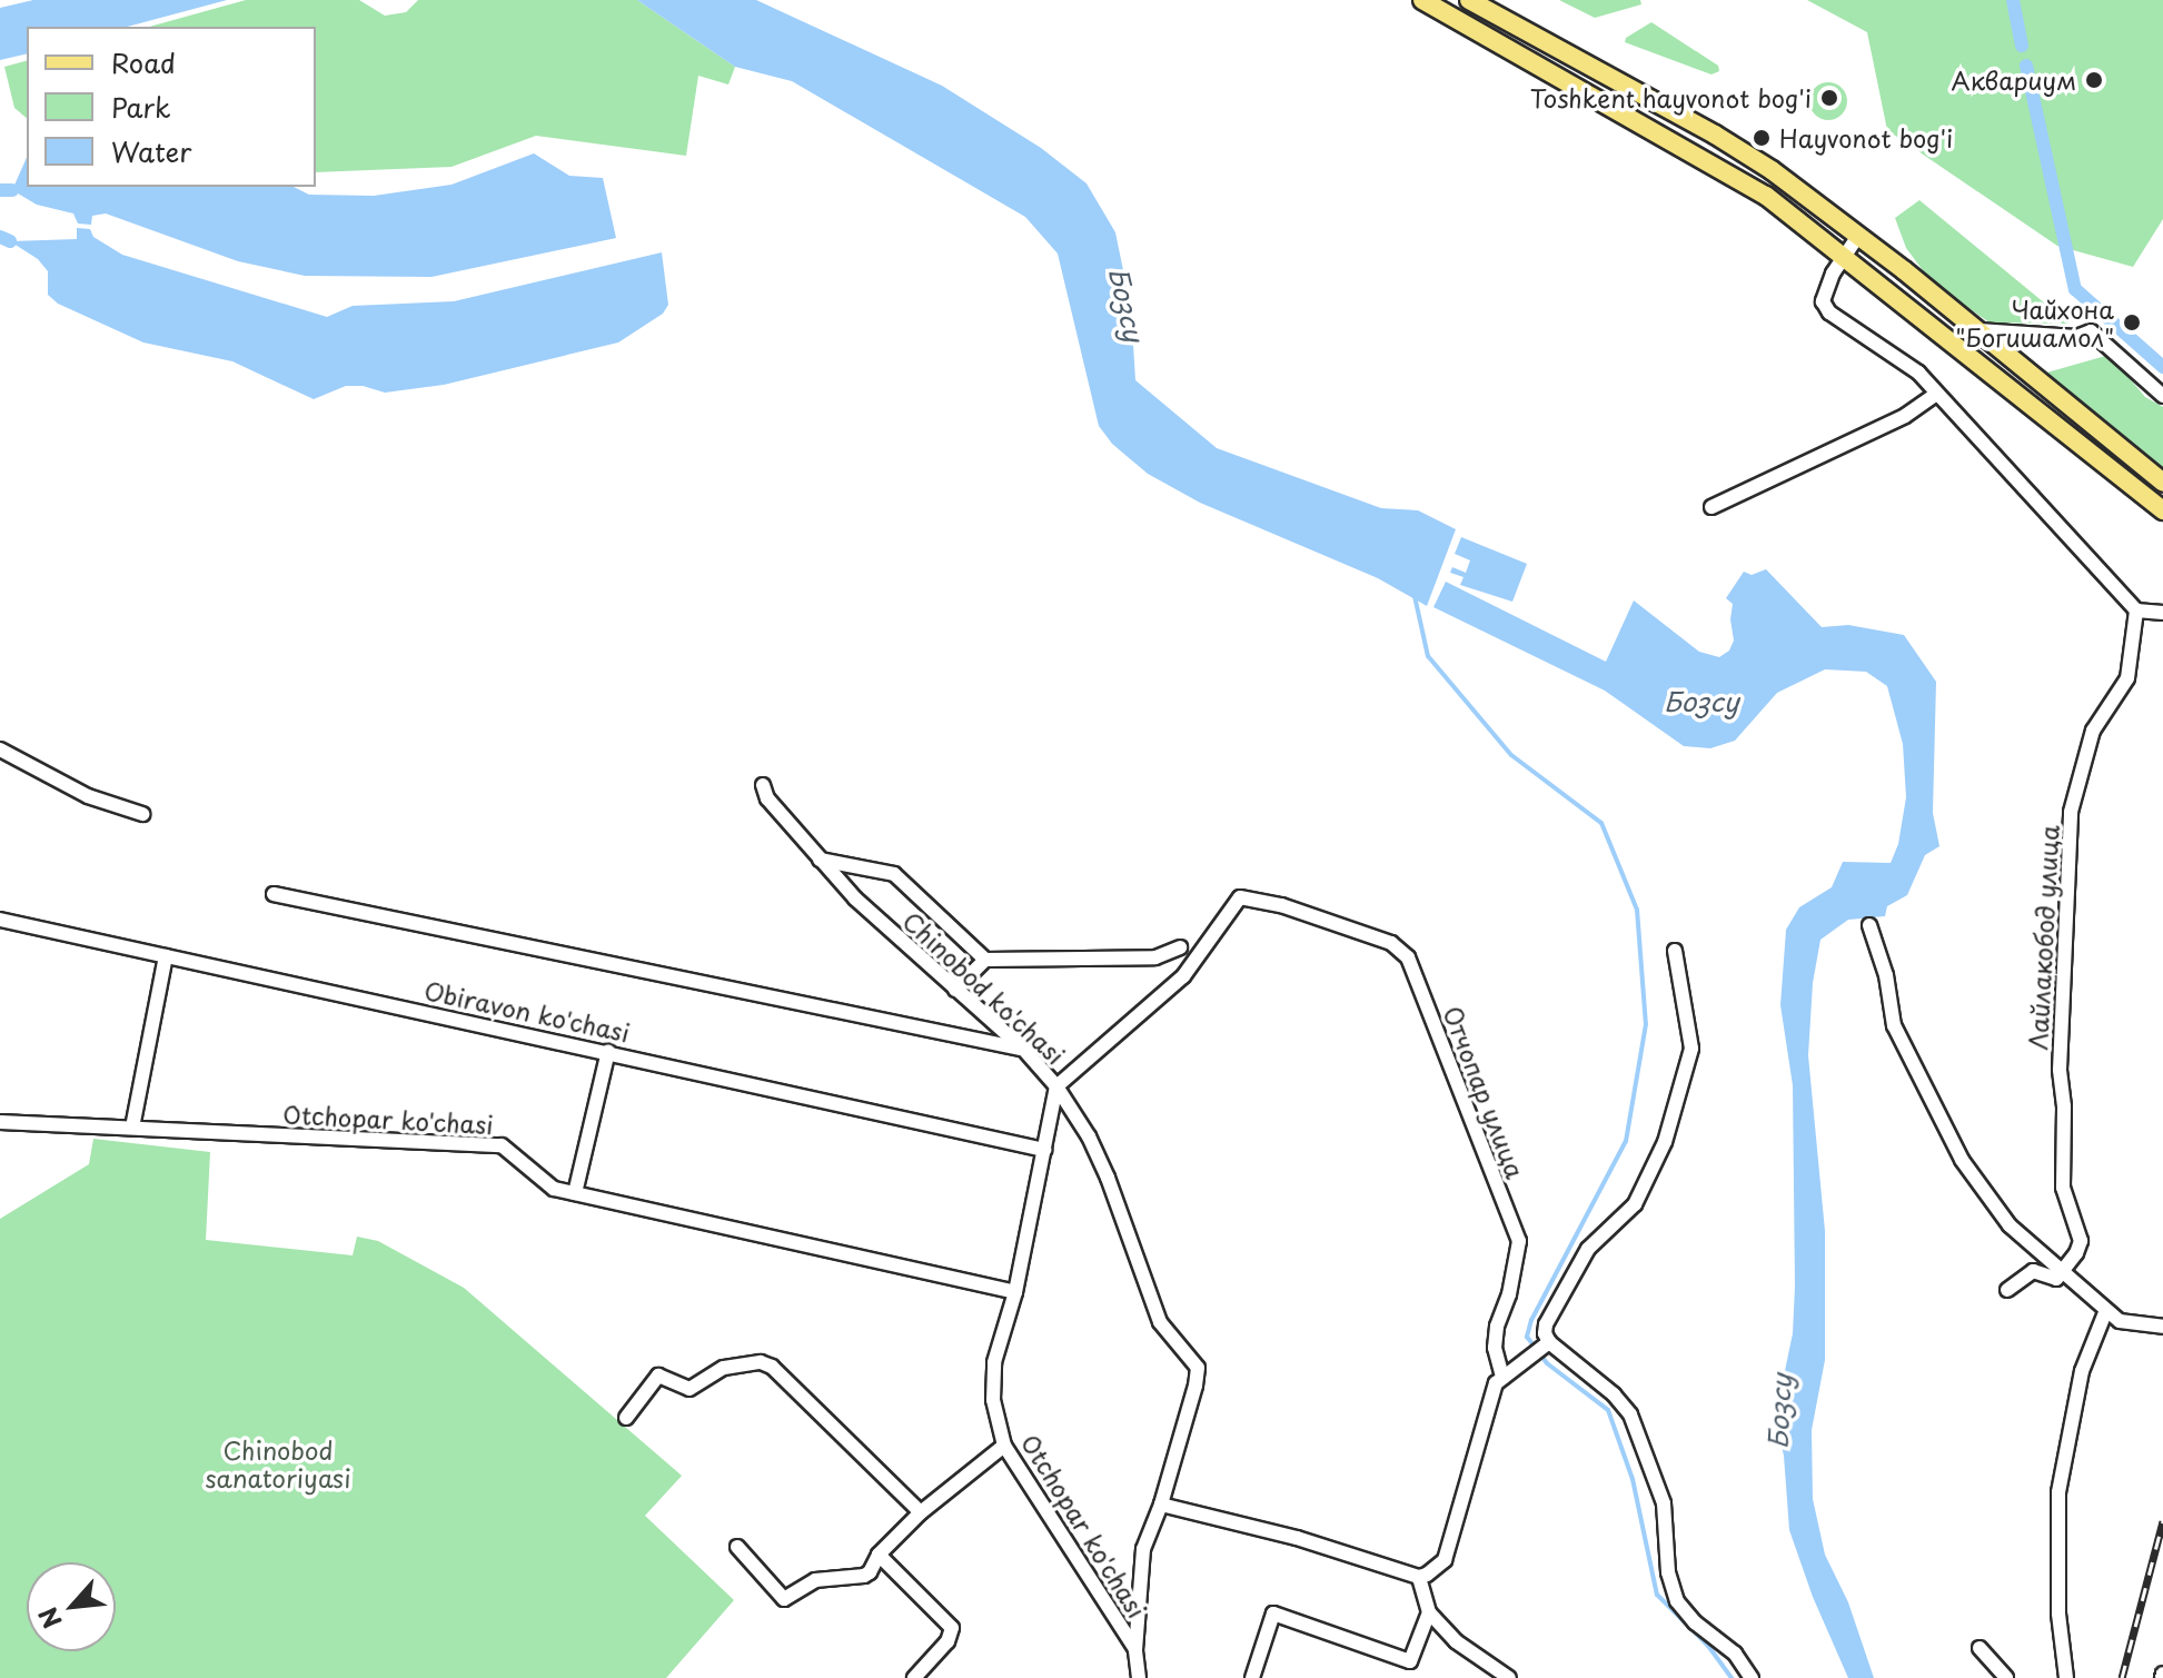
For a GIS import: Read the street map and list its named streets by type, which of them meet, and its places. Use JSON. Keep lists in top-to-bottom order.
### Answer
{
  "streets": {
    "street": [
      "Лайлакобод улица",
      "Chinobod ko'chasi",
      "Obiravon ko'chasi",
      "Отчопар улица",
      "Otchopar ko'chasi"
    ]
  },
  "crossings": [
    ["Chinobod ko'chasi", "Отчопар улица"],
    ["Chinobod ko'chasi", "Otchopar ko'chasi"],
    ["Obiravon ko'chasi", "Otchopar ko'chasi"],
    ["Отчопар улица", "Otchopar ko'chasi"]
  ],
  "water": ["Бозсу"],
  "parks": ["Chinobod sanatoriyasi"],
  "places": [
    "Аквариум",
    "Toshkent hayvonot bog'i",
    "Hayvonot bog'i",
    "Чайхона \"Богишамол\""
  ],
  "legend": ["Road", "Park", "Water"],
  "north": "bottom left"
}
